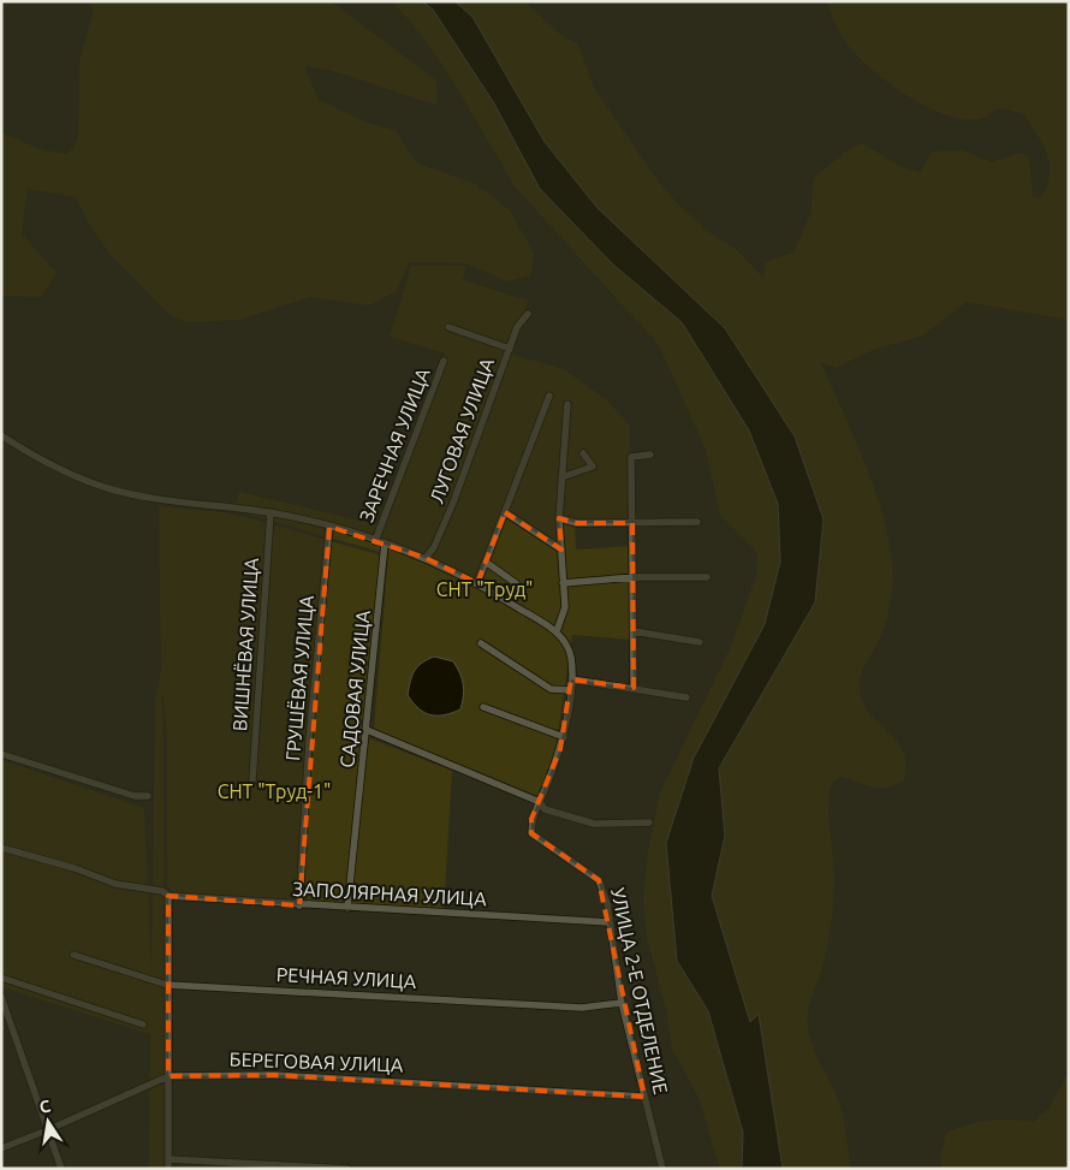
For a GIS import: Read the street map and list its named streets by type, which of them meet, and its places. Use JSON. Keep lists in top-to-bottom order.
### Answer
{
  "streets": {
    "street": [
      "ЛУГОВАЯ УЛИЦА",
      "ЗАРЕЧНАЯ УЛИЦА",
      "ВИШНЁВАЯ УЛИЦА",
      "ГРУШЁВАЯ УЛИЦА",
      "САДОВАЯ УЛИЦА",
      "ЗАПОЛЯРНАЯ УЛИЦА",
      "РЕЧНАЯ УЛИЦА",
      "УЛИЦА 2-Е ОТДЕЛЕНИЕ",
      "БЕРЕГОВАЯ УЛИЦА"
    ]
  },
  "crossings": [
    ["ГРУШЁВАЯ УЛИЦА", "ЗАПОЛЯРНАЯ УЛИЦА"],
    ["САДОВАЯ УЛИЦА", "ЗАПОЛЯРНАЯ УЛИЦА"],
    ["ЗАПОЛЯРНАЯ УЛИЦА", "УЛИЦА 2-Е ОТДЕЛЕНИЕ"],
    ["РЕЧНАЯ УЛИЦА", "УЛИЦА 2-Е ОТДЕЛЕНИЕ"],
    ["УЛИЦА 2-Е ОТДЕЛЕНИЕ", "БЕРЕГОВАЯ УЛИЦА"]
  ],
  "parks": ["СНТ \"Труд\"", "СНТ \"Труд-1\""],
  "north": "top"
}
